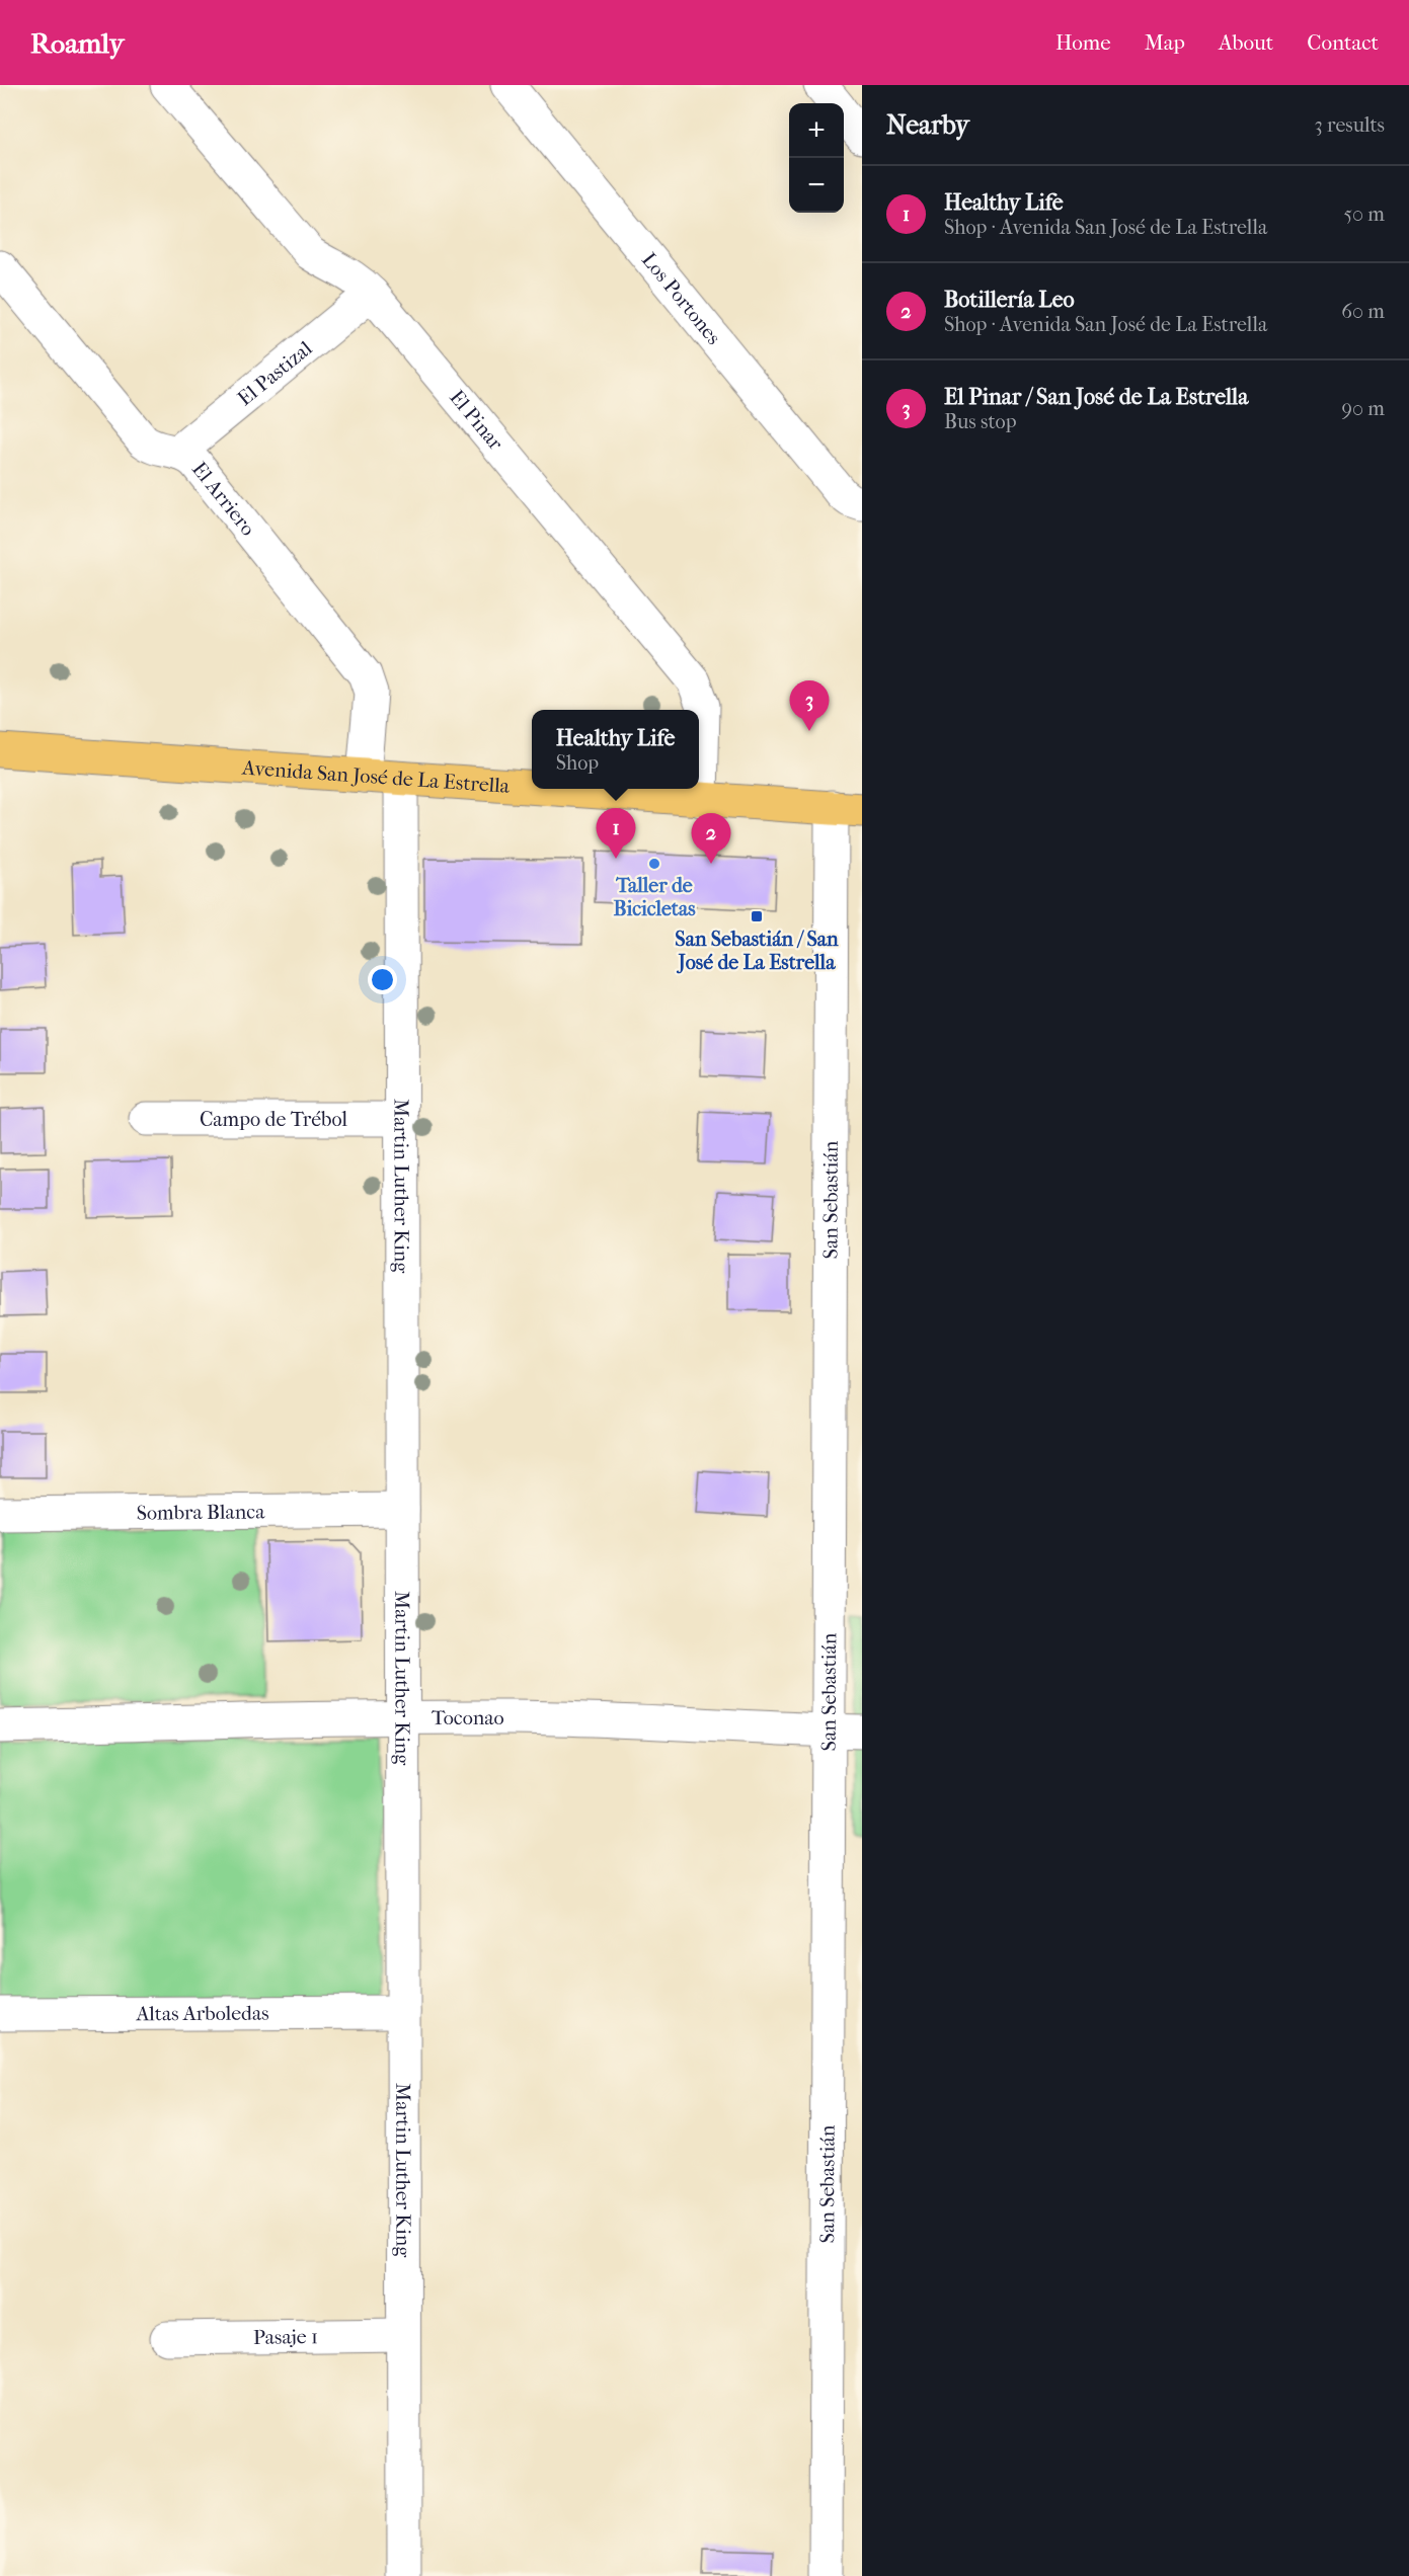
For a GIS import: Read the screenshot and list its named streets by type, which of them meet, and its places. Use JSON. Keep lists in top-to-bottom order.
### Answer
{
  "streets": {
    "main road": ["Avenida San José de La Estrella"],
    "street": [
      "Los Portones",
      "El Pastizal",
      "El Pinar",
      "El Arriero",
      "Campo de Trébol",
      "Martin Luther King",
      "San Sebastián",
      "Sombra Blanca",
      "Toconao",
      "Altas Arboledas",
      "Pasaje 1"
    ]
  },
  "crossings": [
    ["El Pastizal", "El Pinar"],
    ["El Pastizal", "El Arriero"],
    ["El Pinar", "Avenida San José de La Estrella"],
    ["El Arriero", "Avenida San José de La Estrella"],
    ["Avenida San José de La Estrella", "Martin Luther King"],
    ["Avenida San José de La Estrella", "San Sebastián"],
    ["Campo de Trébol", "Martin Luther King"],
    ["Martin Luther King", "Sombra Blanca"],
    ["Martin Luther King", "Toconao"],
    ["Martin Luther King", "Altas Arboledas"],
    ["Martin Luther King", "Pasaje 1"],
    ["San Sebastián", "Toconao"]
  ],
  "places": {
    "other": ["Taller de Bicicletas"],
    "transit": ["San Sebastián / San José de La Estrella"]
  },
  "page": {
    "header": "Roamly",
    "nav": [
      "Home",
      "Map",
      "About",
      "Contact"
    ],
    "heading": ["Nearby", "3 results"],
    "map_buttons": ["+", "−"],
    "list": [
      {
        "mark": "1",
        "name": "Healthy Life",
        "note": "Shop · Avenida San José de La Estrella",
        "value": "50 m"
      },
      {
        "mark": "2",
        "name": "Botillería Leo",
        "note": "Shop · Avenida San José de La Estrella",
        "value": "60 m"
      },
      {
        "mark": "3",
        "name": "El Pinar / San José de La Estrella",
        "note": "Bus stop",
        "value": "90 m"
      }
    ],
    "pins": ["3", "1", "2"],
    "popup": ["Healthy Life", "Shop"]
  }
}
